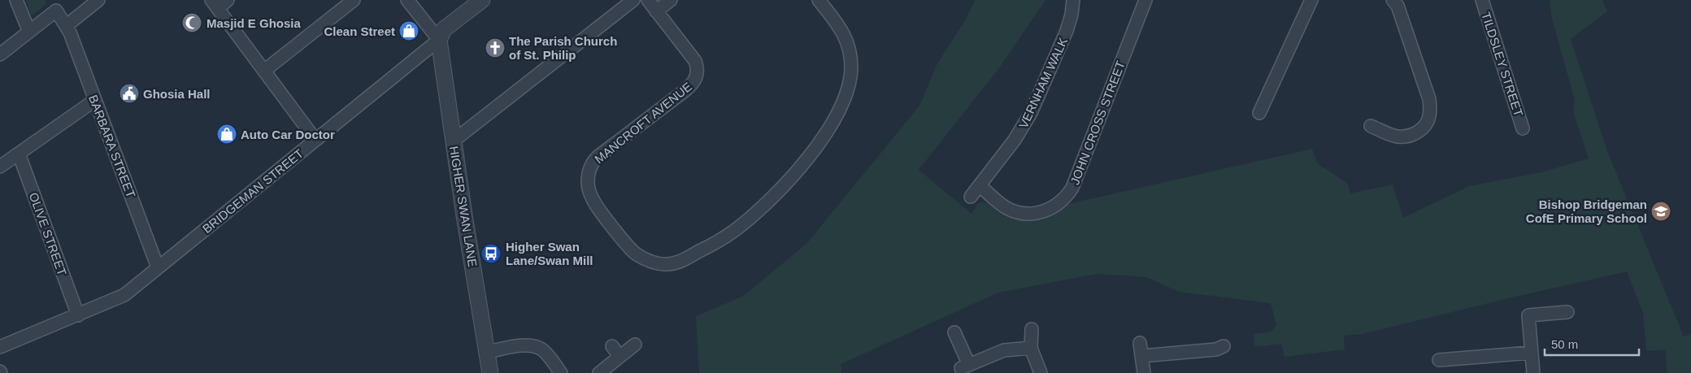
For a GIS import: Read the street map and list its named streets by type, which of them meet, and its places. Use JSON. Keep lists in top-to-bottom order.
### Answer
{
  "streets": {
    "street": [
      "TILDSLEY STREET",
      "VERNHAM WALK",
      "MANCROFT AVENUE",
      "JOHN CROSS STREET",
      "BARBARA STREET",
      "BRIDGEMAN STREET",
      "HIGHER SWAN LANE",
      "OLIVE STREET"
    ]
  },
  "crossings": [
    ["VERNHAM WALK", "JOHN CROSS STREET"],
    ["BARBARA STREET", "BRIDGEMAN STREET"],
    ["BRIDGEMAN STREET", "HIGHER SWAN LANE"],
    ["BRIDGEMAN STREET", "OLIVE STREET"]
  ],
  "places": {
    "mosque": ["Masjid E Ghosia"],
    "shop": ["Clean Street", "Auto Car Doctor"],
    "church": ["The Parish Church of St. Philip"],
    "public building": ["Ghosia Hall"],
    "school or university": ["Bishop Bridgeman CofE Primary School"],
    "bus stop": ["Higher Swan Lane/Swan Mill"]
  },
  "scale_bar": "50 m"
}
